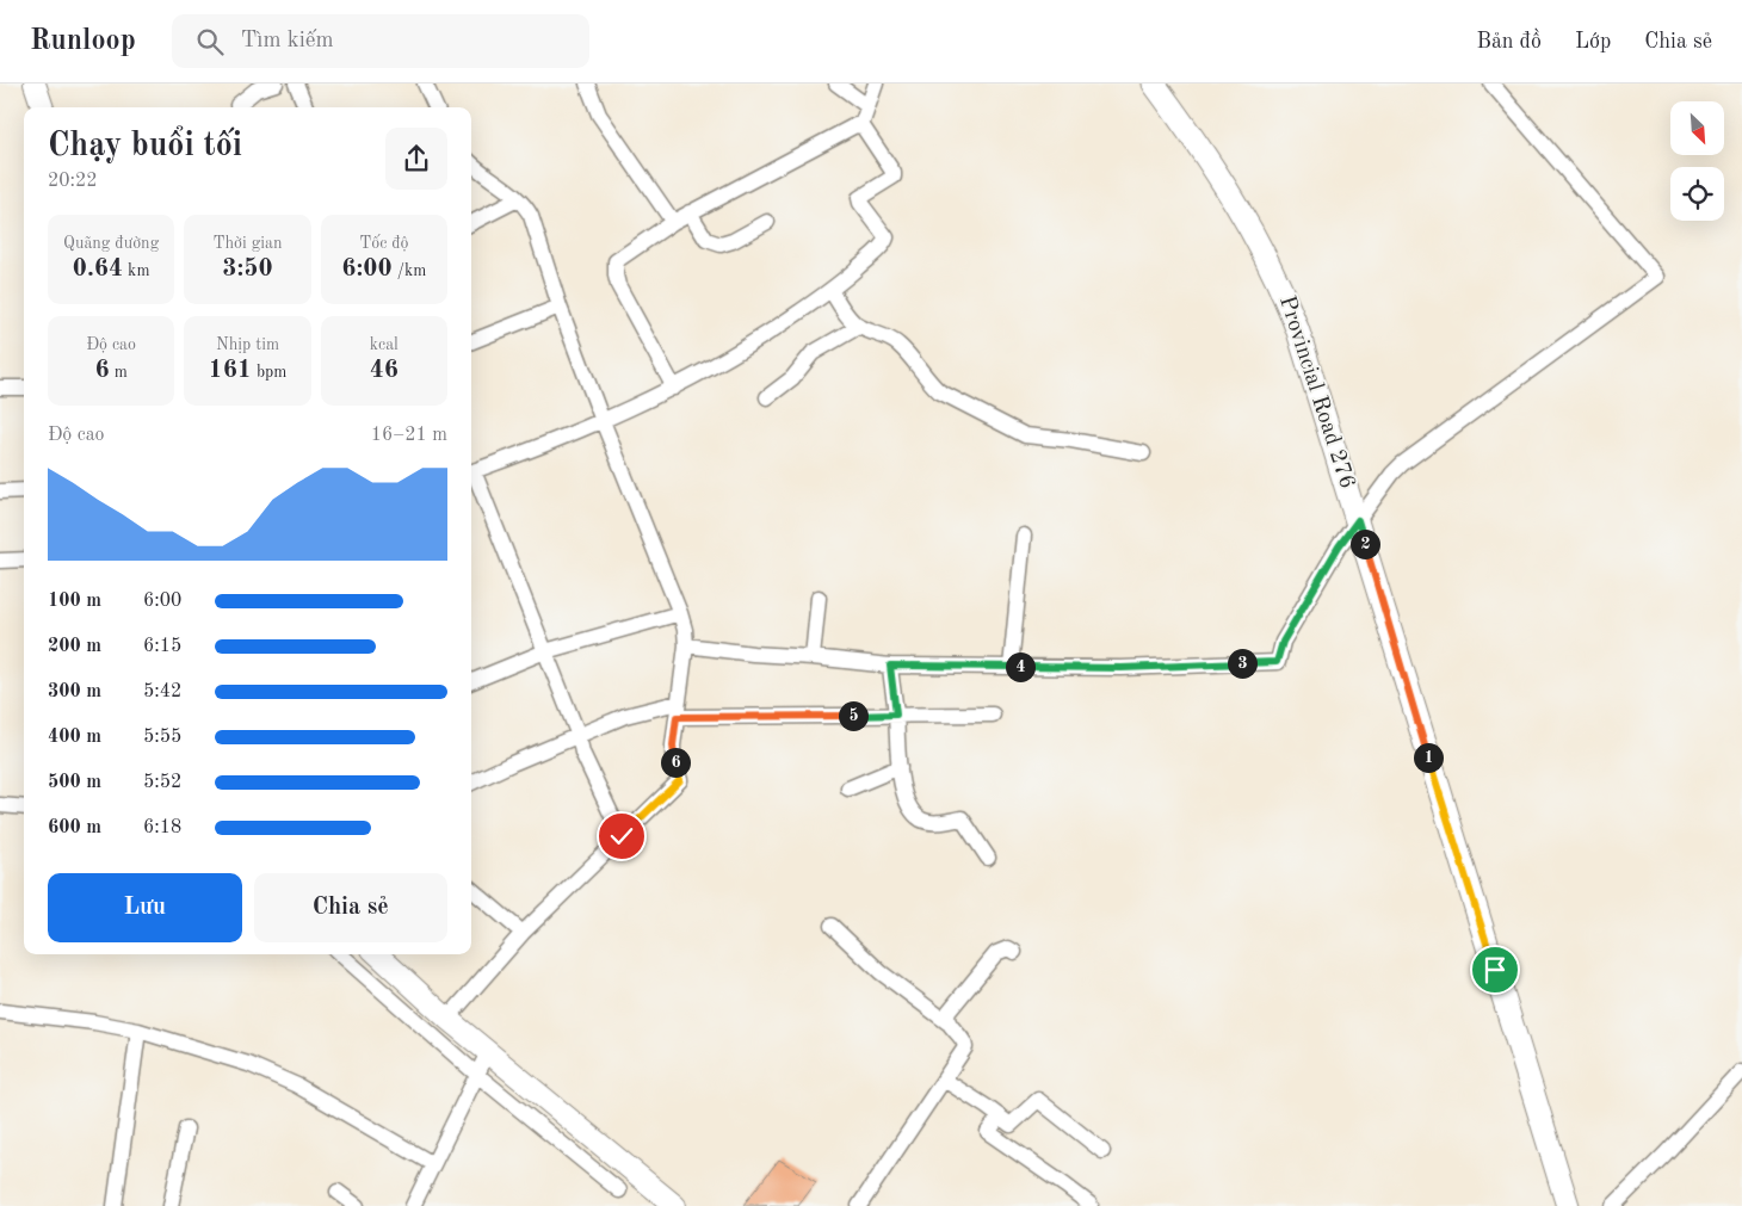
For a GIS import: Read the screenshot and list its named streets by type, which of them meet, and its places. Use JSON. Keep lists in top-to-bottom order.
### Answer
{
  "streets": {
    "main road": ["Provincial Road 276"]
  },
  "north": "bottom right",
  "page": {
    "header": "Runloop",
    "search": "Tìm kiếm",
    "nav": ["Bản đồ", "Lớp", "Chia sẻ"],
    "heading": ["Chạy buổi tối", "20:22"],
    "stats": [
      ["Quãng đường", "0.64 km"],
      ["Thời gian", "3:50"],
      ["Tốc độ", "6:00 /km"],
      ["Độ cao", "6 m"],
      ["Nhịp tim", "161 bpm"],
      ["kcal", "46"]
    ],
    "chart": ["Độ cao", "16–21 m"],
    "pins": [
      "2",
      "3",
      "4",
      "5",
      "1",
      "6"
    ],
    "list": [
      {
        "name": "100 m",
        "note": "6:00"
      },
      {
        "name": "200 m",
        "note": "6:15"
      },
      {
        "name": "300 m",
        "note": "5:42"
      },
      {
        "name": "400 m",
        "note": "5:55"
      },
      {
        "name": "500 m",
        "note": "5:52"
      },
      {
        "name": "600 m",
        "note": "6:18"
      }
    ],
    "buttons": ["Lưu", "Chia sẻ"]
  }
}
